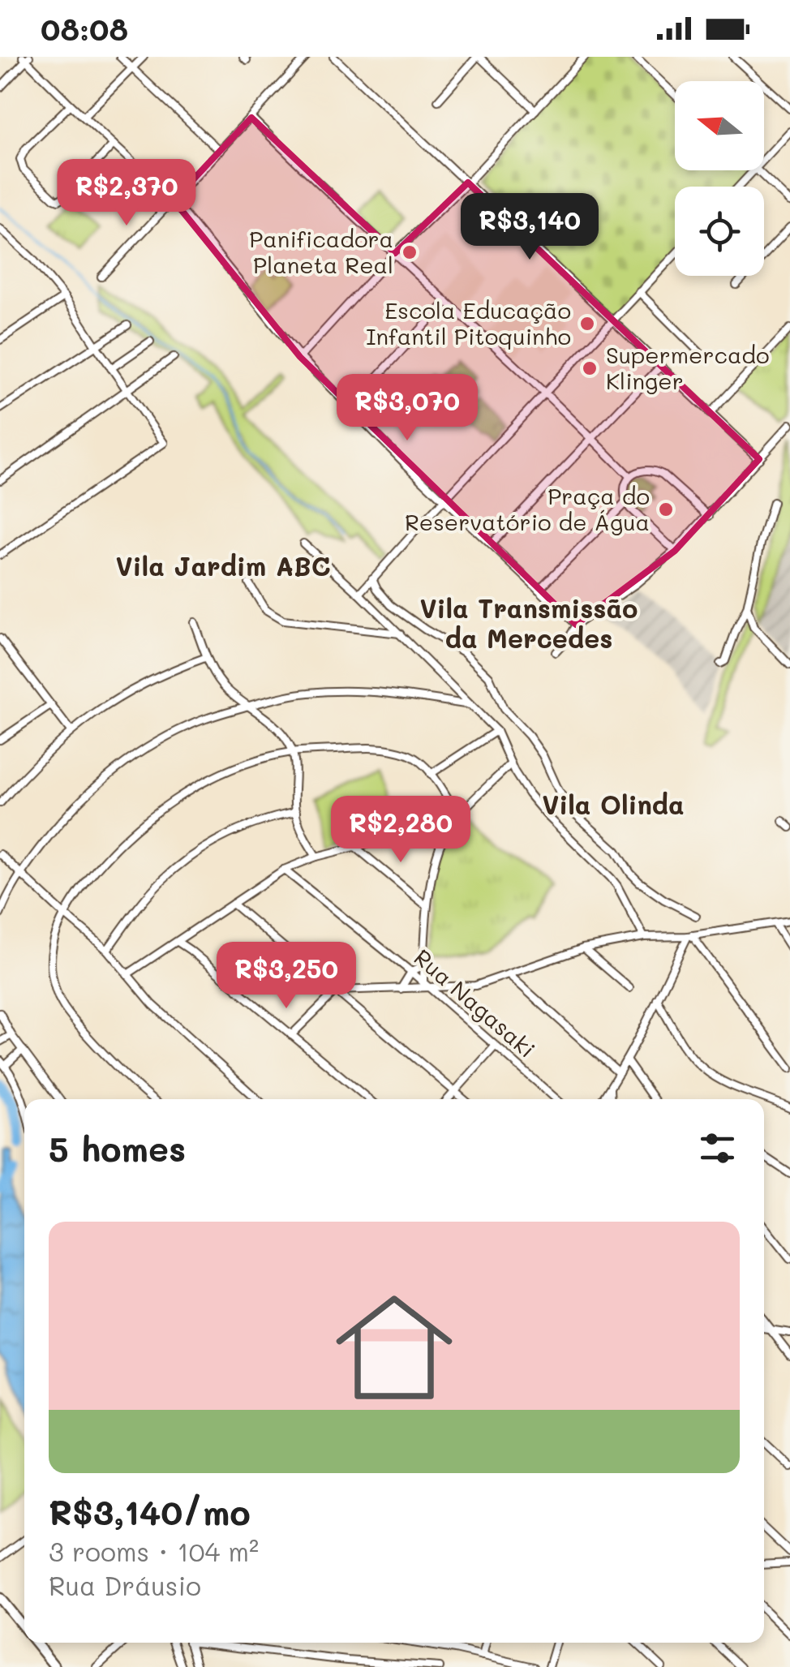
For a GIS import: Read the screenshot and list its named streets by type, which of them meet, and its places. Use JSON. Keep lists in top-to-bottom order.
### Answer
{
  "streets": {
    "street": ["Rua Nagasaki"]
  },
  "districts": ["Vila Jardim ABC", "Vila Transmissão da Mercedes", "Vila Olinda"],
  "places": [
    "Panificadora Planeta Real",
    "Escola Educação Infantil Pitoquinho",
    "Supermercado Klinger",
    "Praça do Reservatório de Água"
  ],
  "north": "left",
  "page": {
    "status": "08:08",
    "price": [
      "R$2,370",
      "R$3,140",
      "R$3,070",
      "R$2,280",
      "R$3,250"
    ],
    "heading": "5 homes",
    "list": [
      {
        "name": "R$3,140/mo",
        "note": "3 rooms · 104 m² · Rua Dráusio"
      }
    ]
  }
}
